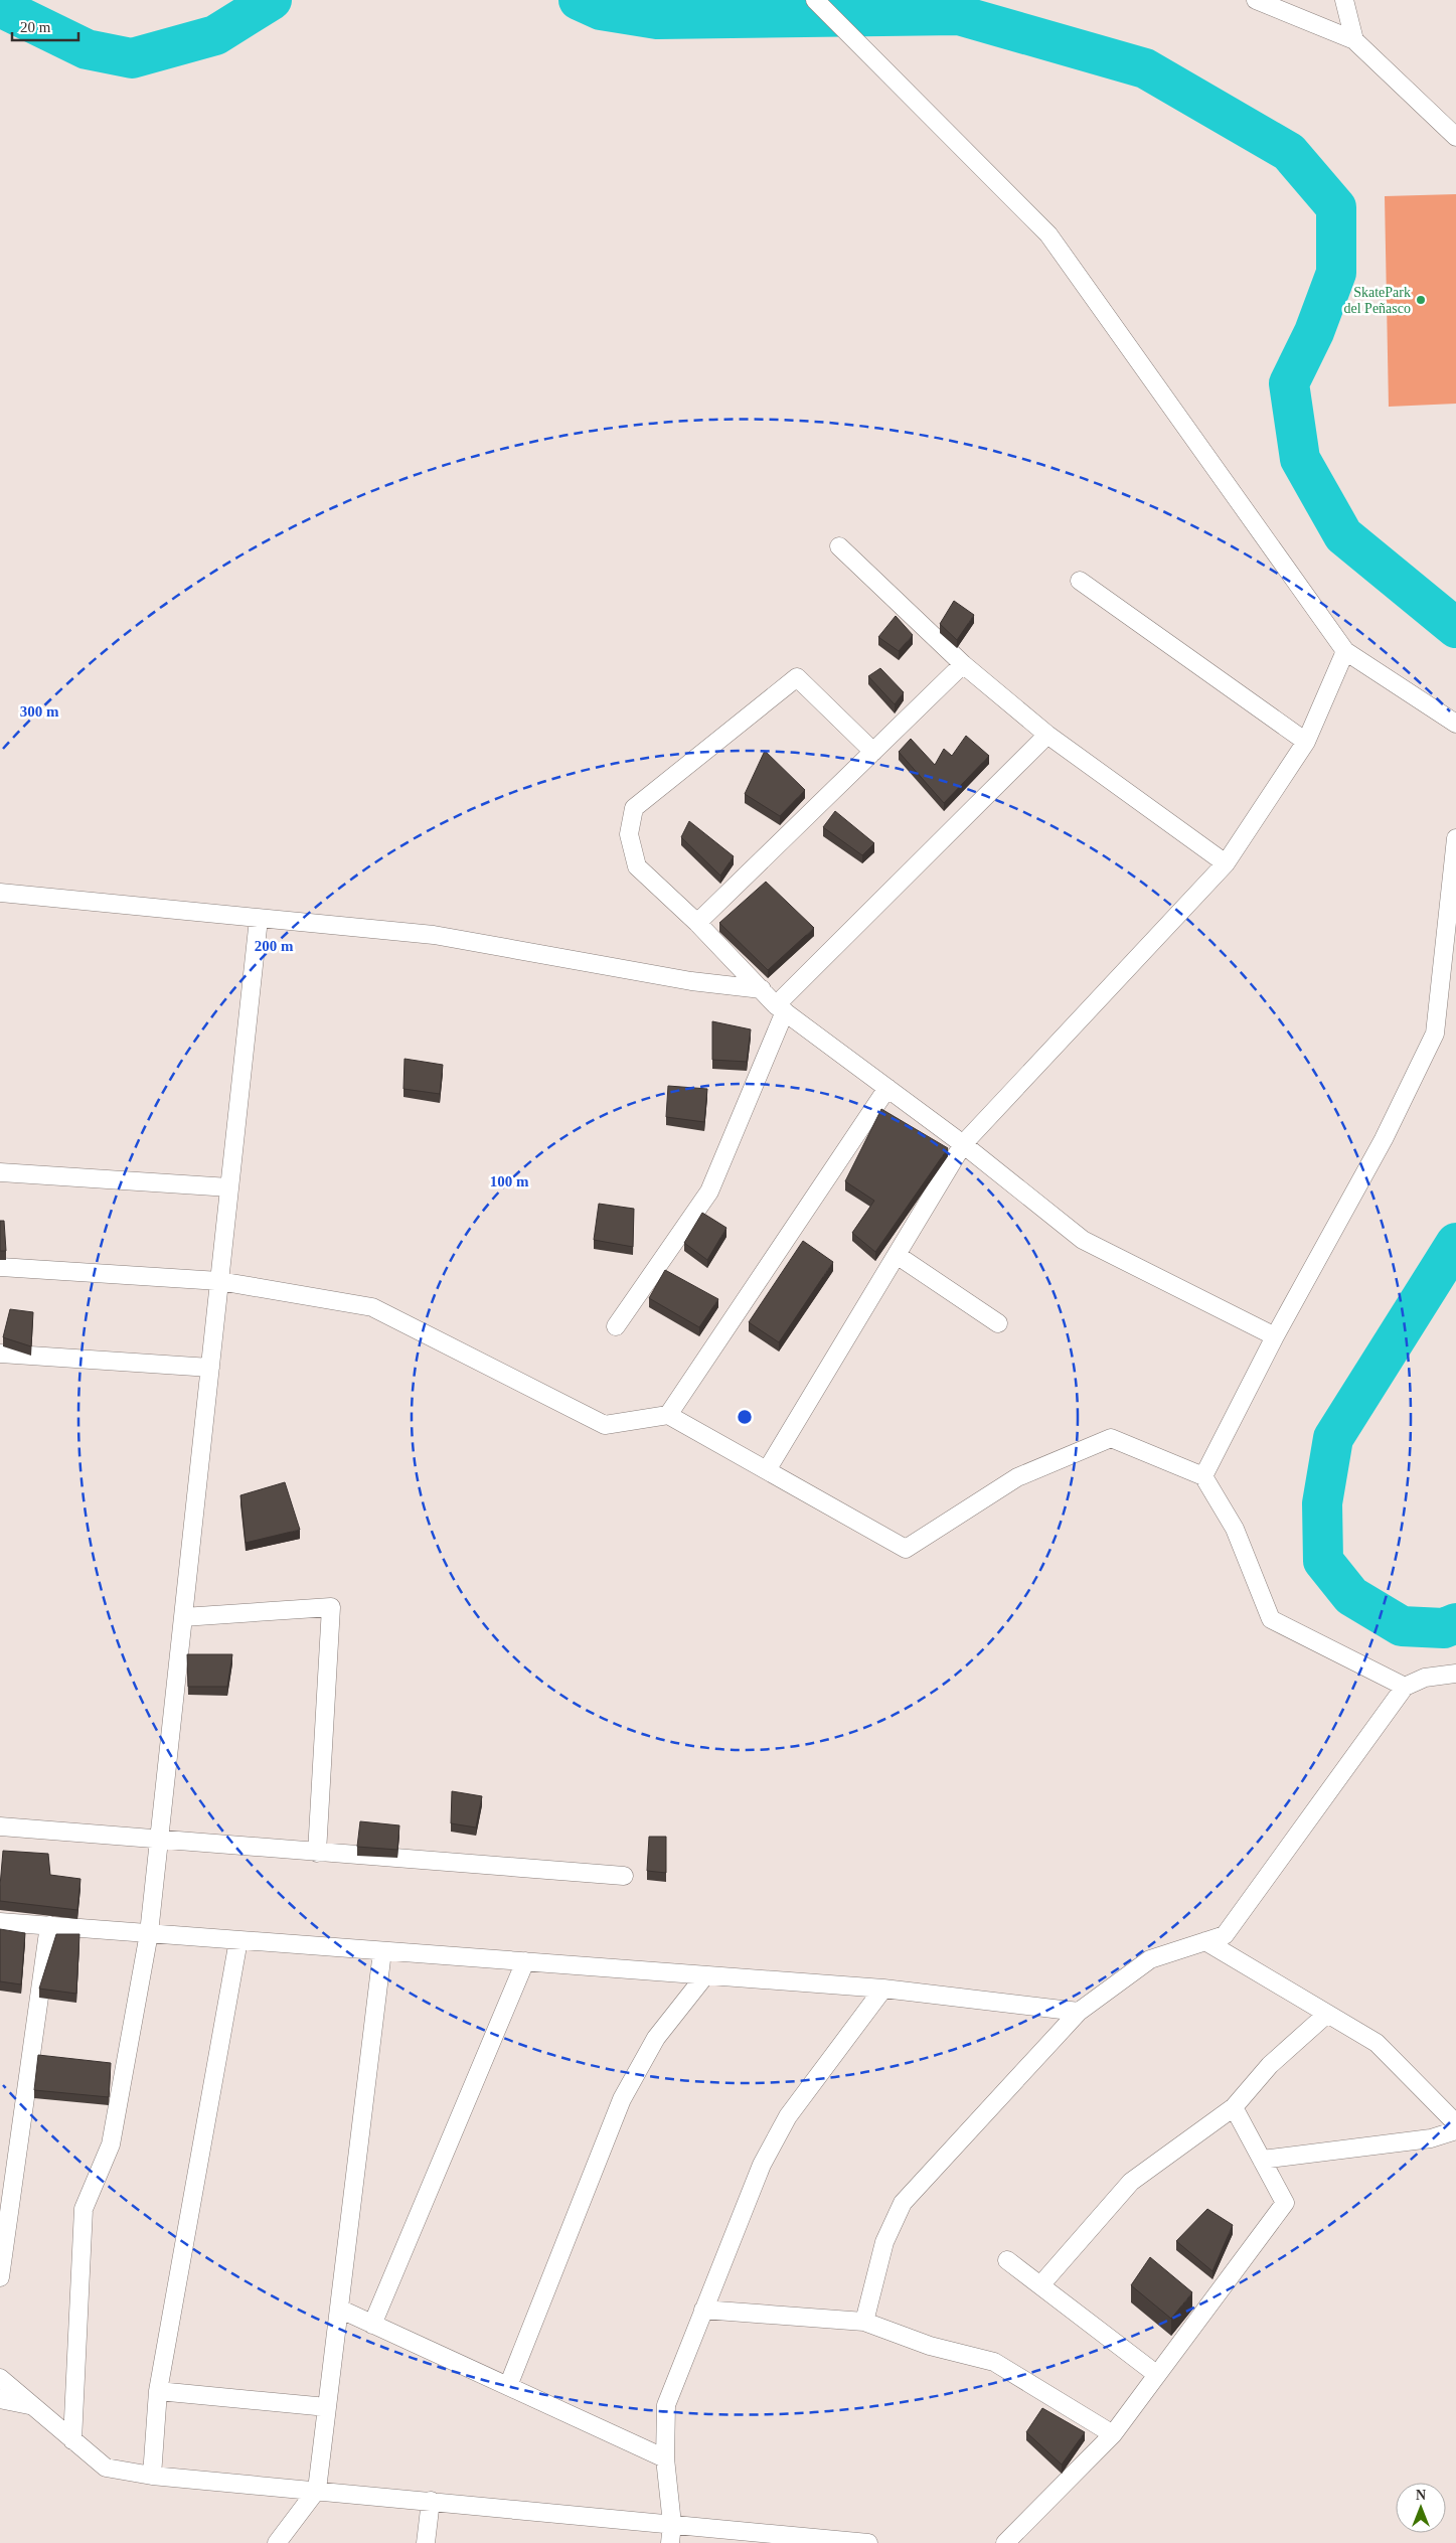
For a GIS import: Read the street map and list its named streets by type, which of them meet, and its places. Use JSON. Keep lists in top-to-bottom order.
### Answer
{
  "places": ["SkatePark del Peñasco"],
  "scale_bar": "20 m",
  "north": "top",
  "rings": ["300 m", "200 m", "100 m"]
}
